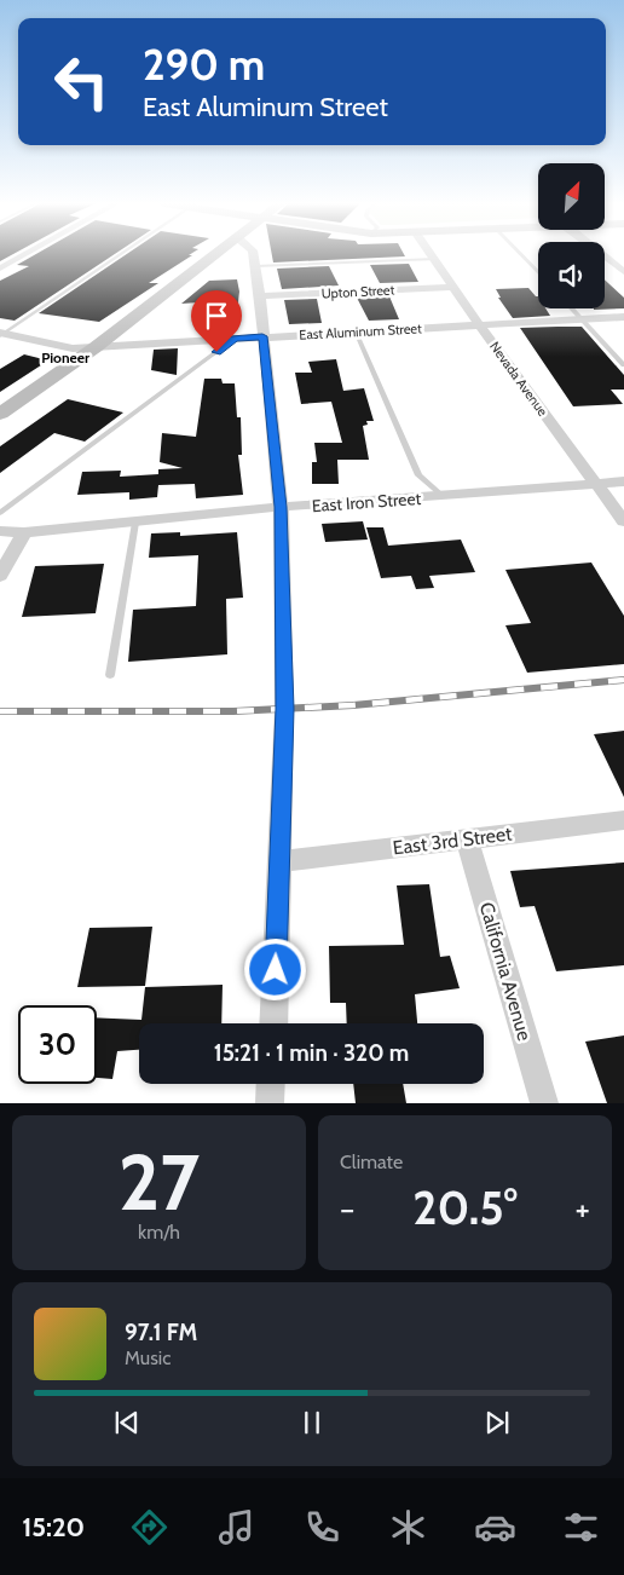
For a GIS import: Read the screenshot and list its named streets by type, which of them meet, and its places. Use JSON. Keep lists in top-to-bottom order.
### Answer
{
  "streets": {
    "street": [
      "Upton Street",
      "East Aluminum Street",
      "Nevada Avenue",
      "East Iron Street",
      "East 3rd Street",
      "California Avenue"
    ]
  },
  "crossings": [
    ["Upton Street", "Nevada Avenue"],
    ["East Aluminum Street", "Nevada Avenue"],
    ["Nevada Avenue", "East Iron Street"],
    ["East 3rd Street", "California Avenue"]
  ],
  "districts": ["Pioneer"],
  "north": "top right",
  "page": {
    "turn": ["290 m", "East Aluminum Street"],
    "limit": "30",
    "trip": "15:21 · 1 min · 320 m",
    "tile": [
      ["27", "km/h"],
      "Climate"
    ],
    "heat": ["−", "20.5°", "+"],
    "song": ["97.1 FM", "Music"],
    "tabs": "15:20"
  }
}
